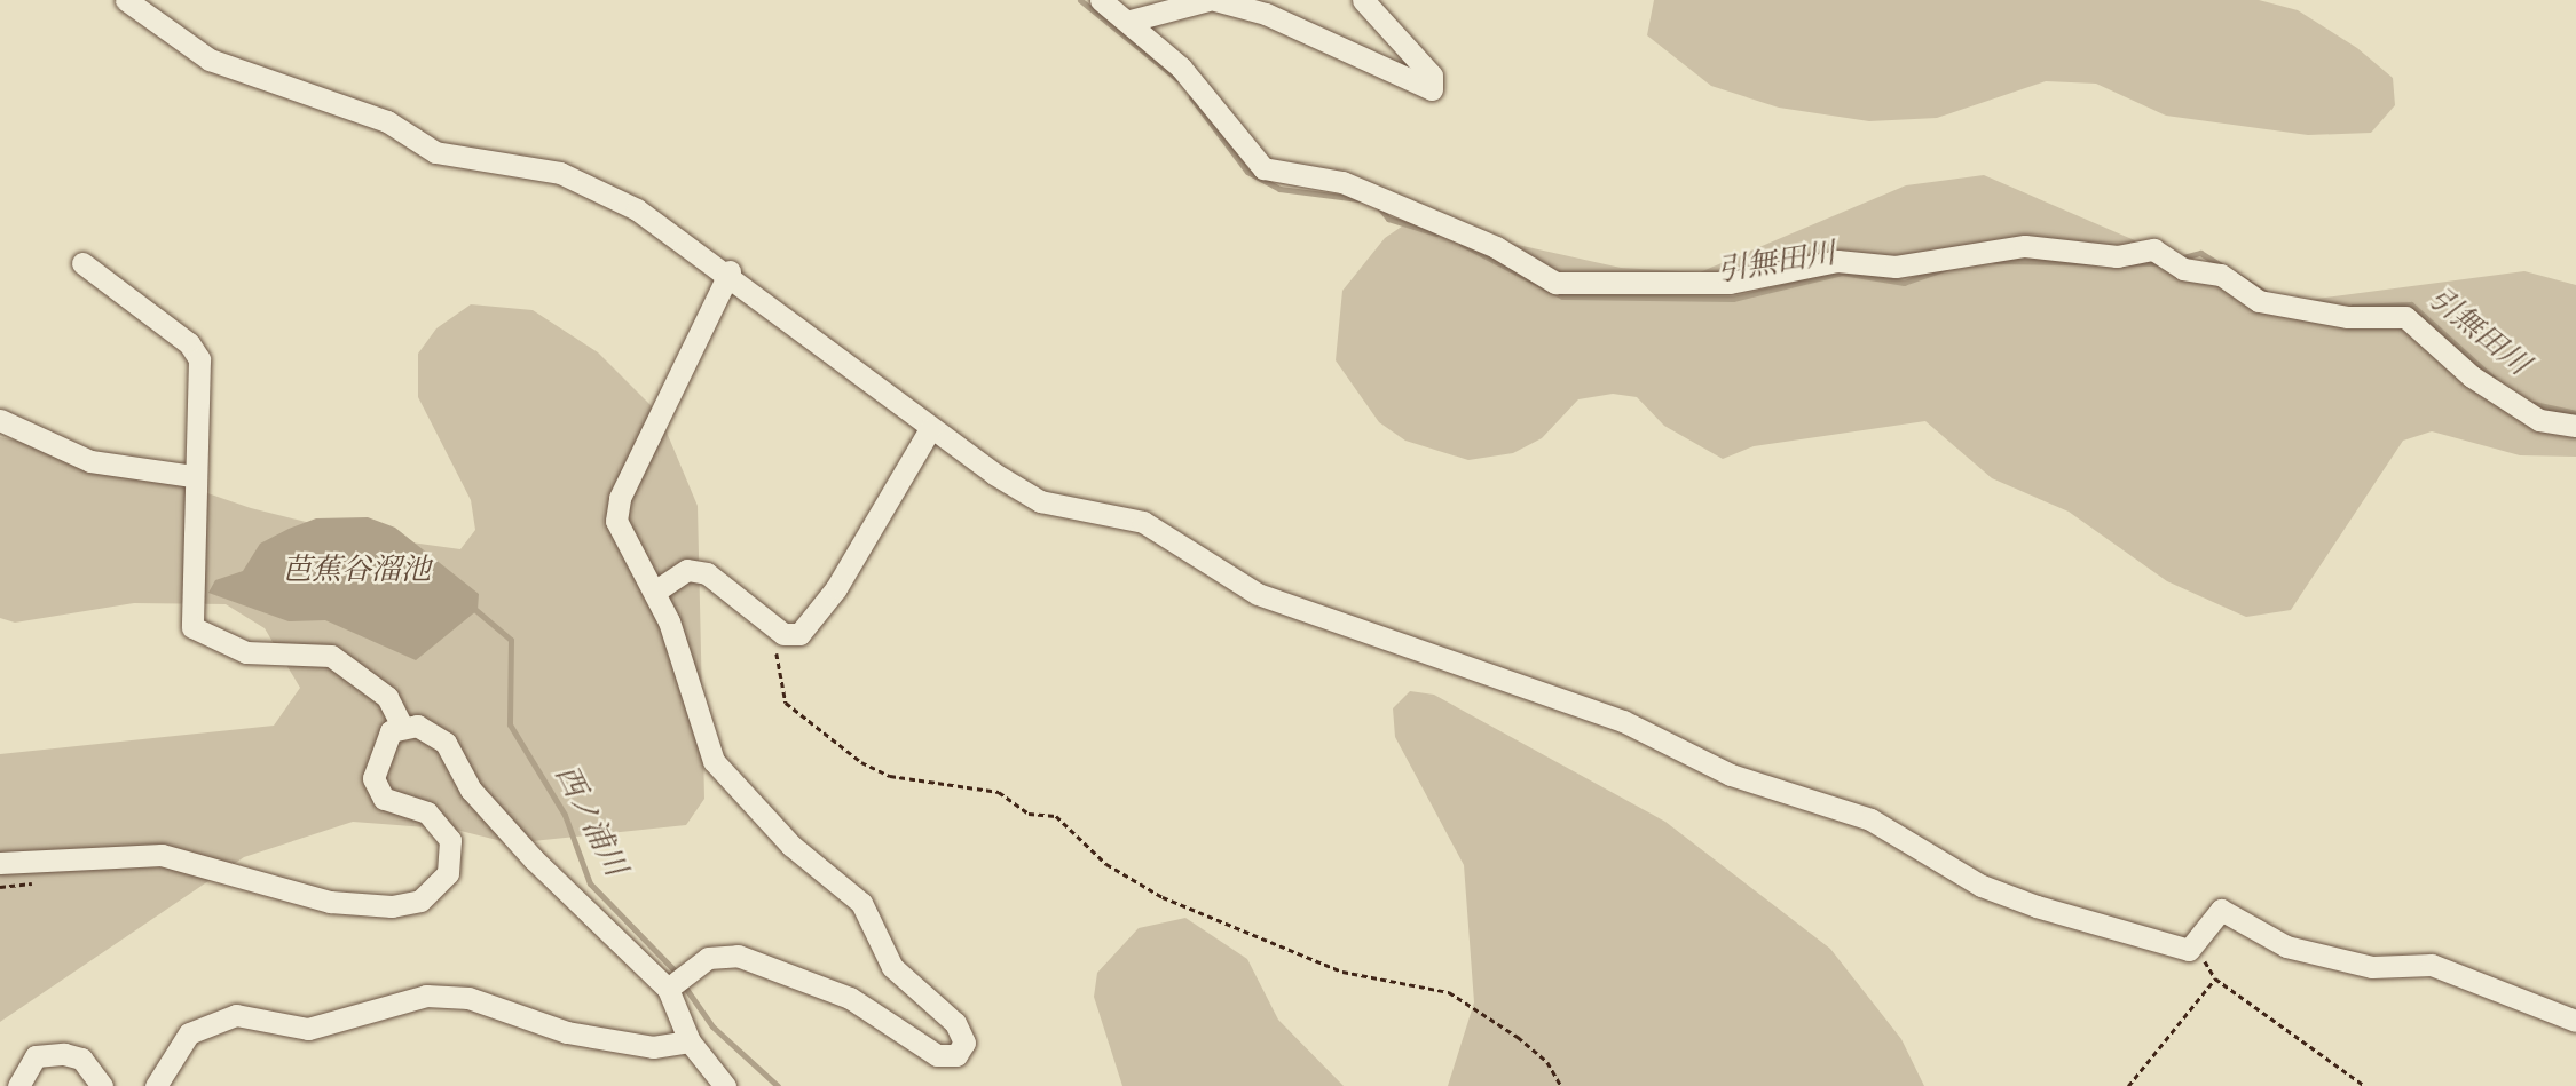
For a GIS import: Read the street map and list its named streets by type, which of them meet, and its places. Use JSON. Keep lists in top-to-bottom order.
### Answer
{
  "water": ["引無田川", "芭蕉谷溜池", "西ノ浦川"]
}
